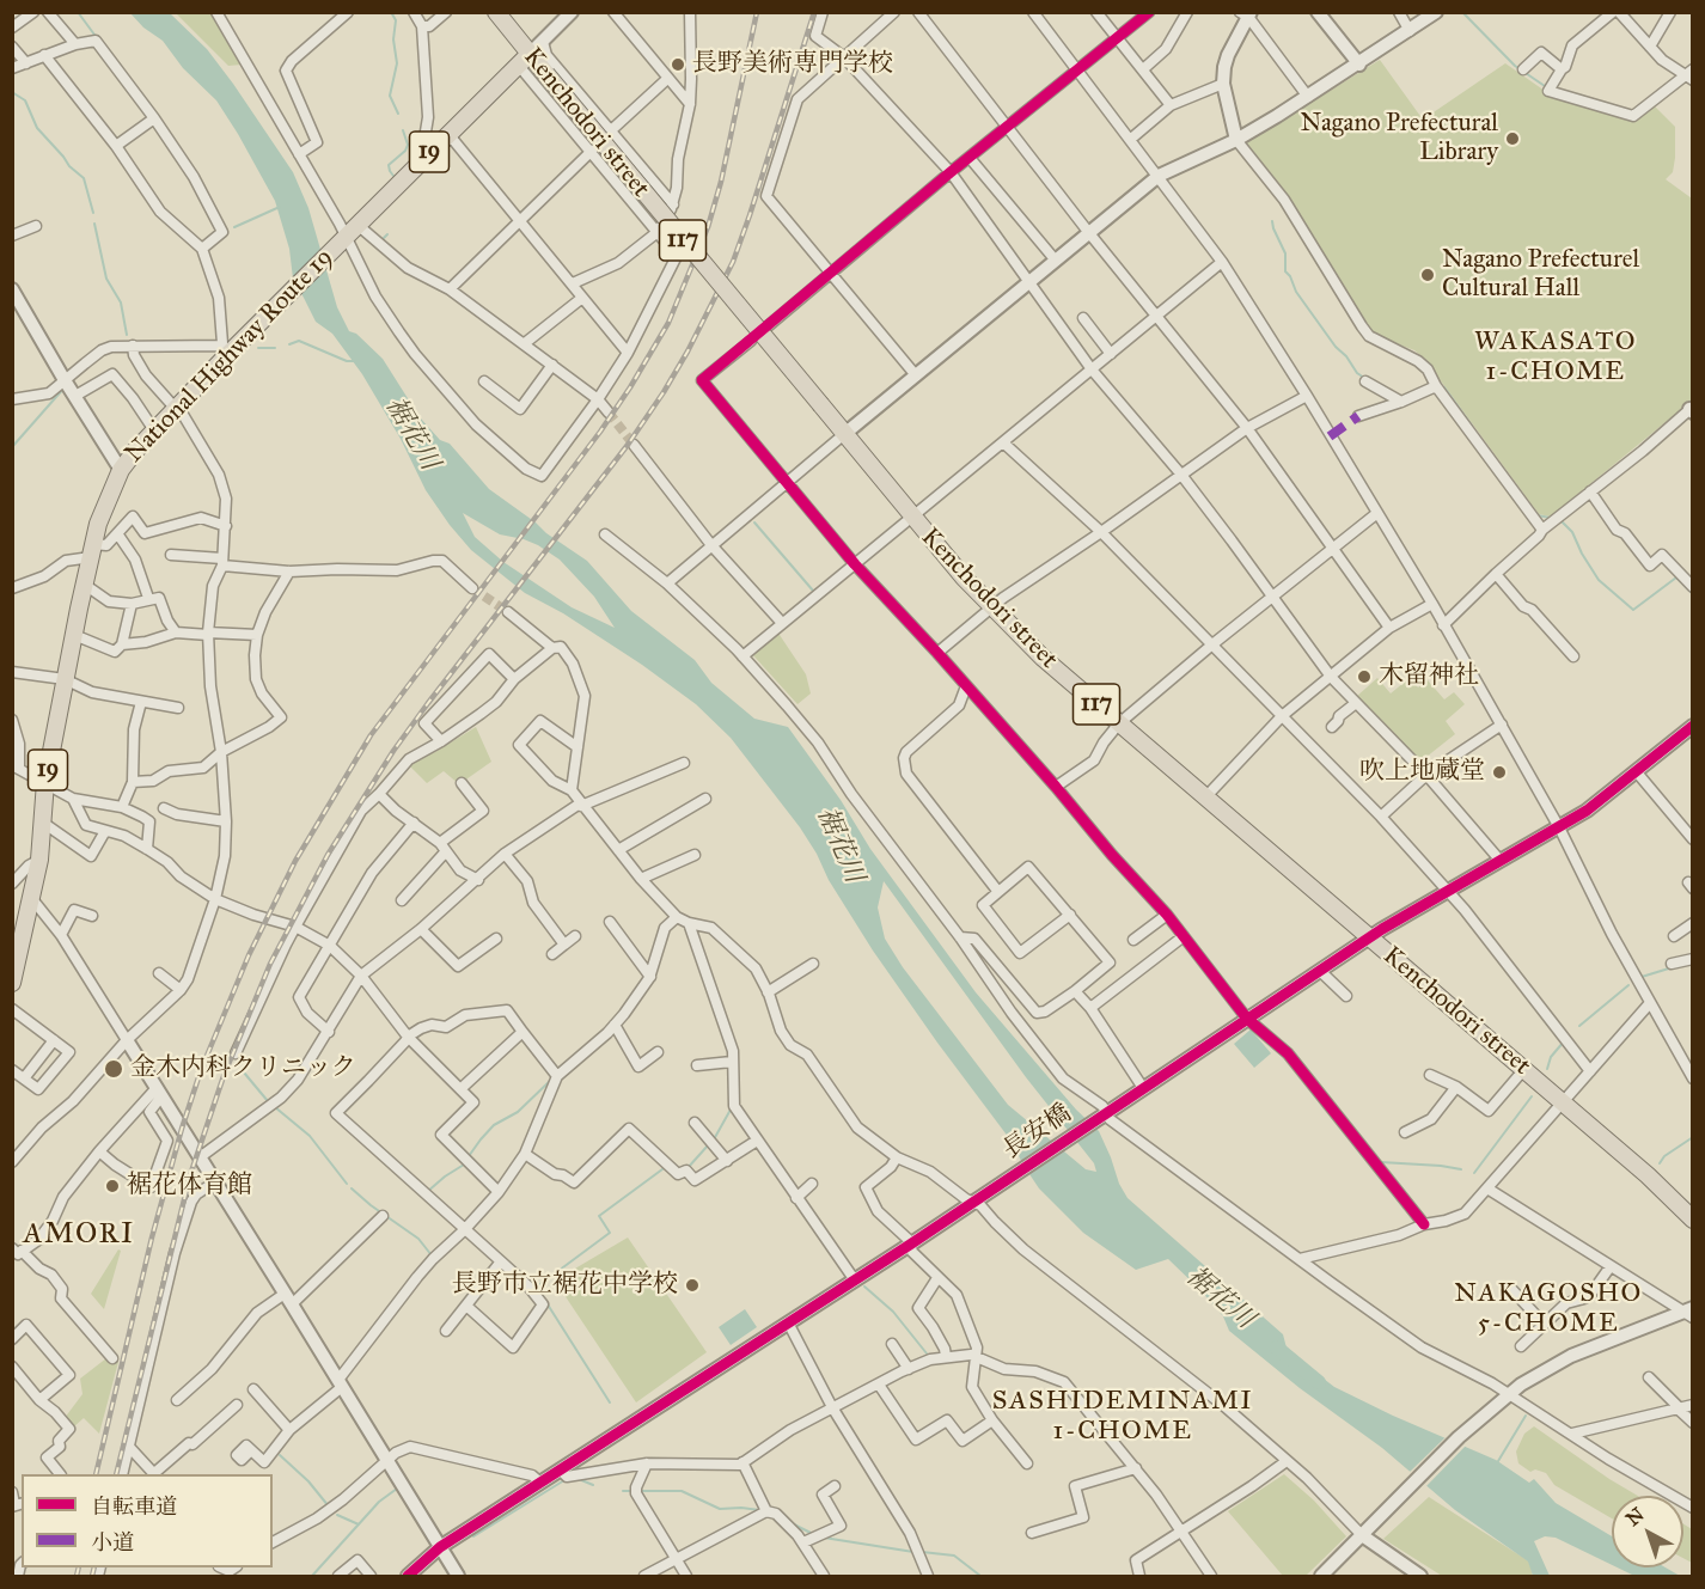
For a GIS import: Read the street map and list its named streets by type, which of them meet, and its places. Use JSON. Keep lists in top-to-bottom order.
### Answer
{
  "streets": {
    "highway": [
      "Kenchodori street",
      "19",
      "117",
      "National Highway Route 19"
    ],
    "street": ["長安橋"]
  },
  "crossings": [
    ["Kenchodori street", "National Highway Route 19"],
    ["Kenchodori street", "長安橋"]
  ],
  "districts": [
    "WAKASATO 1-CHOME",
    "AMORI",
    "NAKAGOSHO 5-CHOME",
    "SASHIDEMINAMI 1-CHOME"
  ],
  "water": ["裾花川"],
  "places": [
    "長野美術専門学校",
    "Nagano Prefectural Library",
    "Nagano Prefecturel Cultural Hall",
    "木留神社",
    "吹上地蔵堂",
    "金木内科クリニック",
    "裾花体育館",
    "長野市立裾花中学校"
  ],
  "legend": ["自転車道", "小道"],
  "north": "top left"
}
